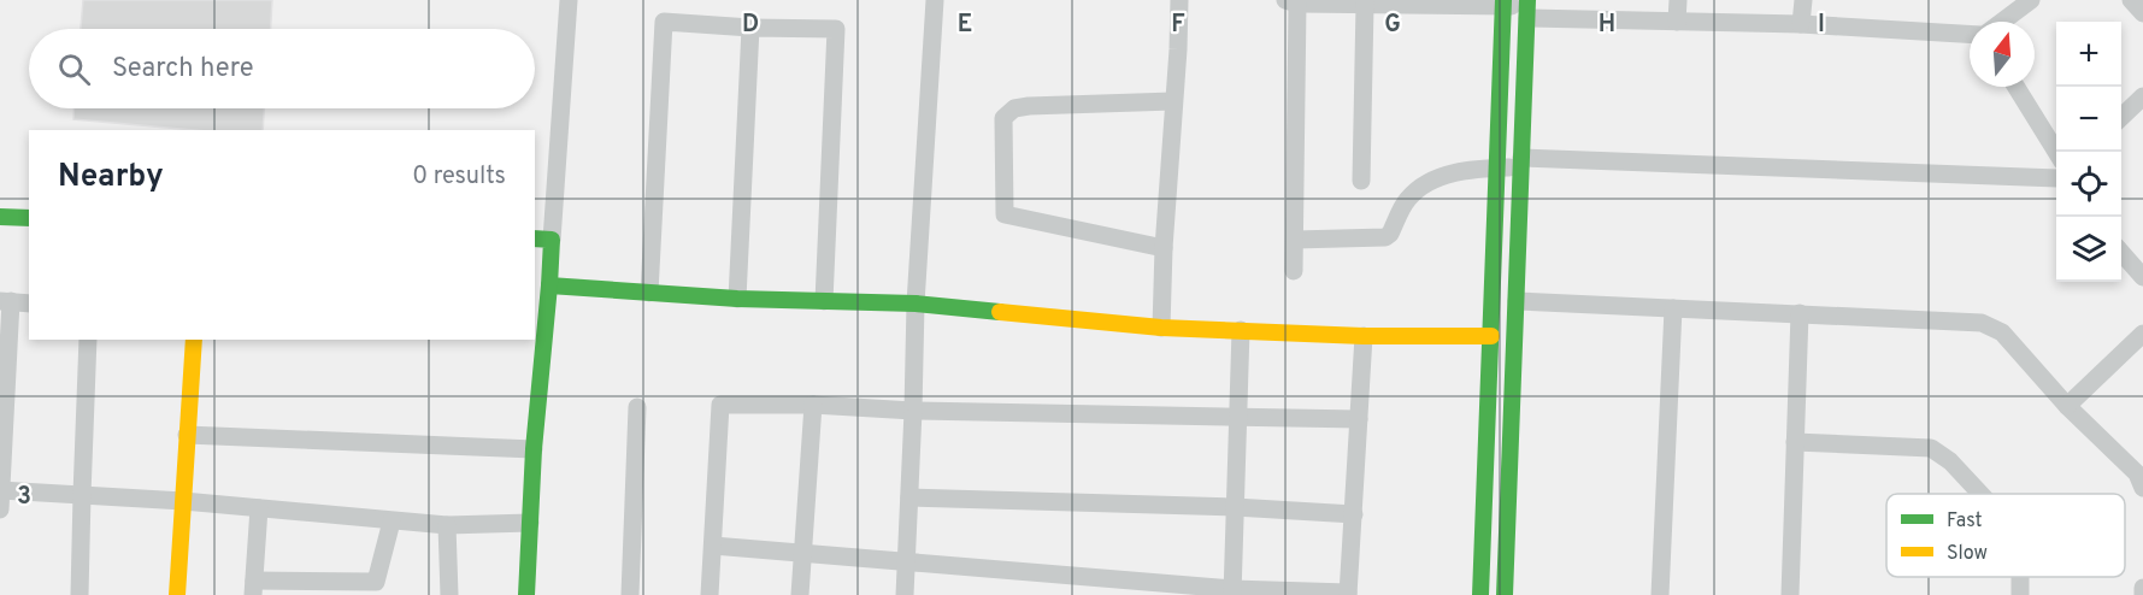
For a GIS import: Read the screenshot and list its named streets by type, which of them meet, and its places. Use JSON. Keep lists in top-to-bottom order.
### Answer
{
  "legend": ["Fast", "Slow"],
  "north": "top",
  "page": {
    "map_buttons": ["+", "−"],
    "search": "Search here",
    "heading": ["Nearby", "0 results"]
  },
  "grid": {
    "columns": [
      "D",
      "E",
      "F",
      "G",
      "H",
      "I"
    ],
    "rows": ["3"]
  }
}
